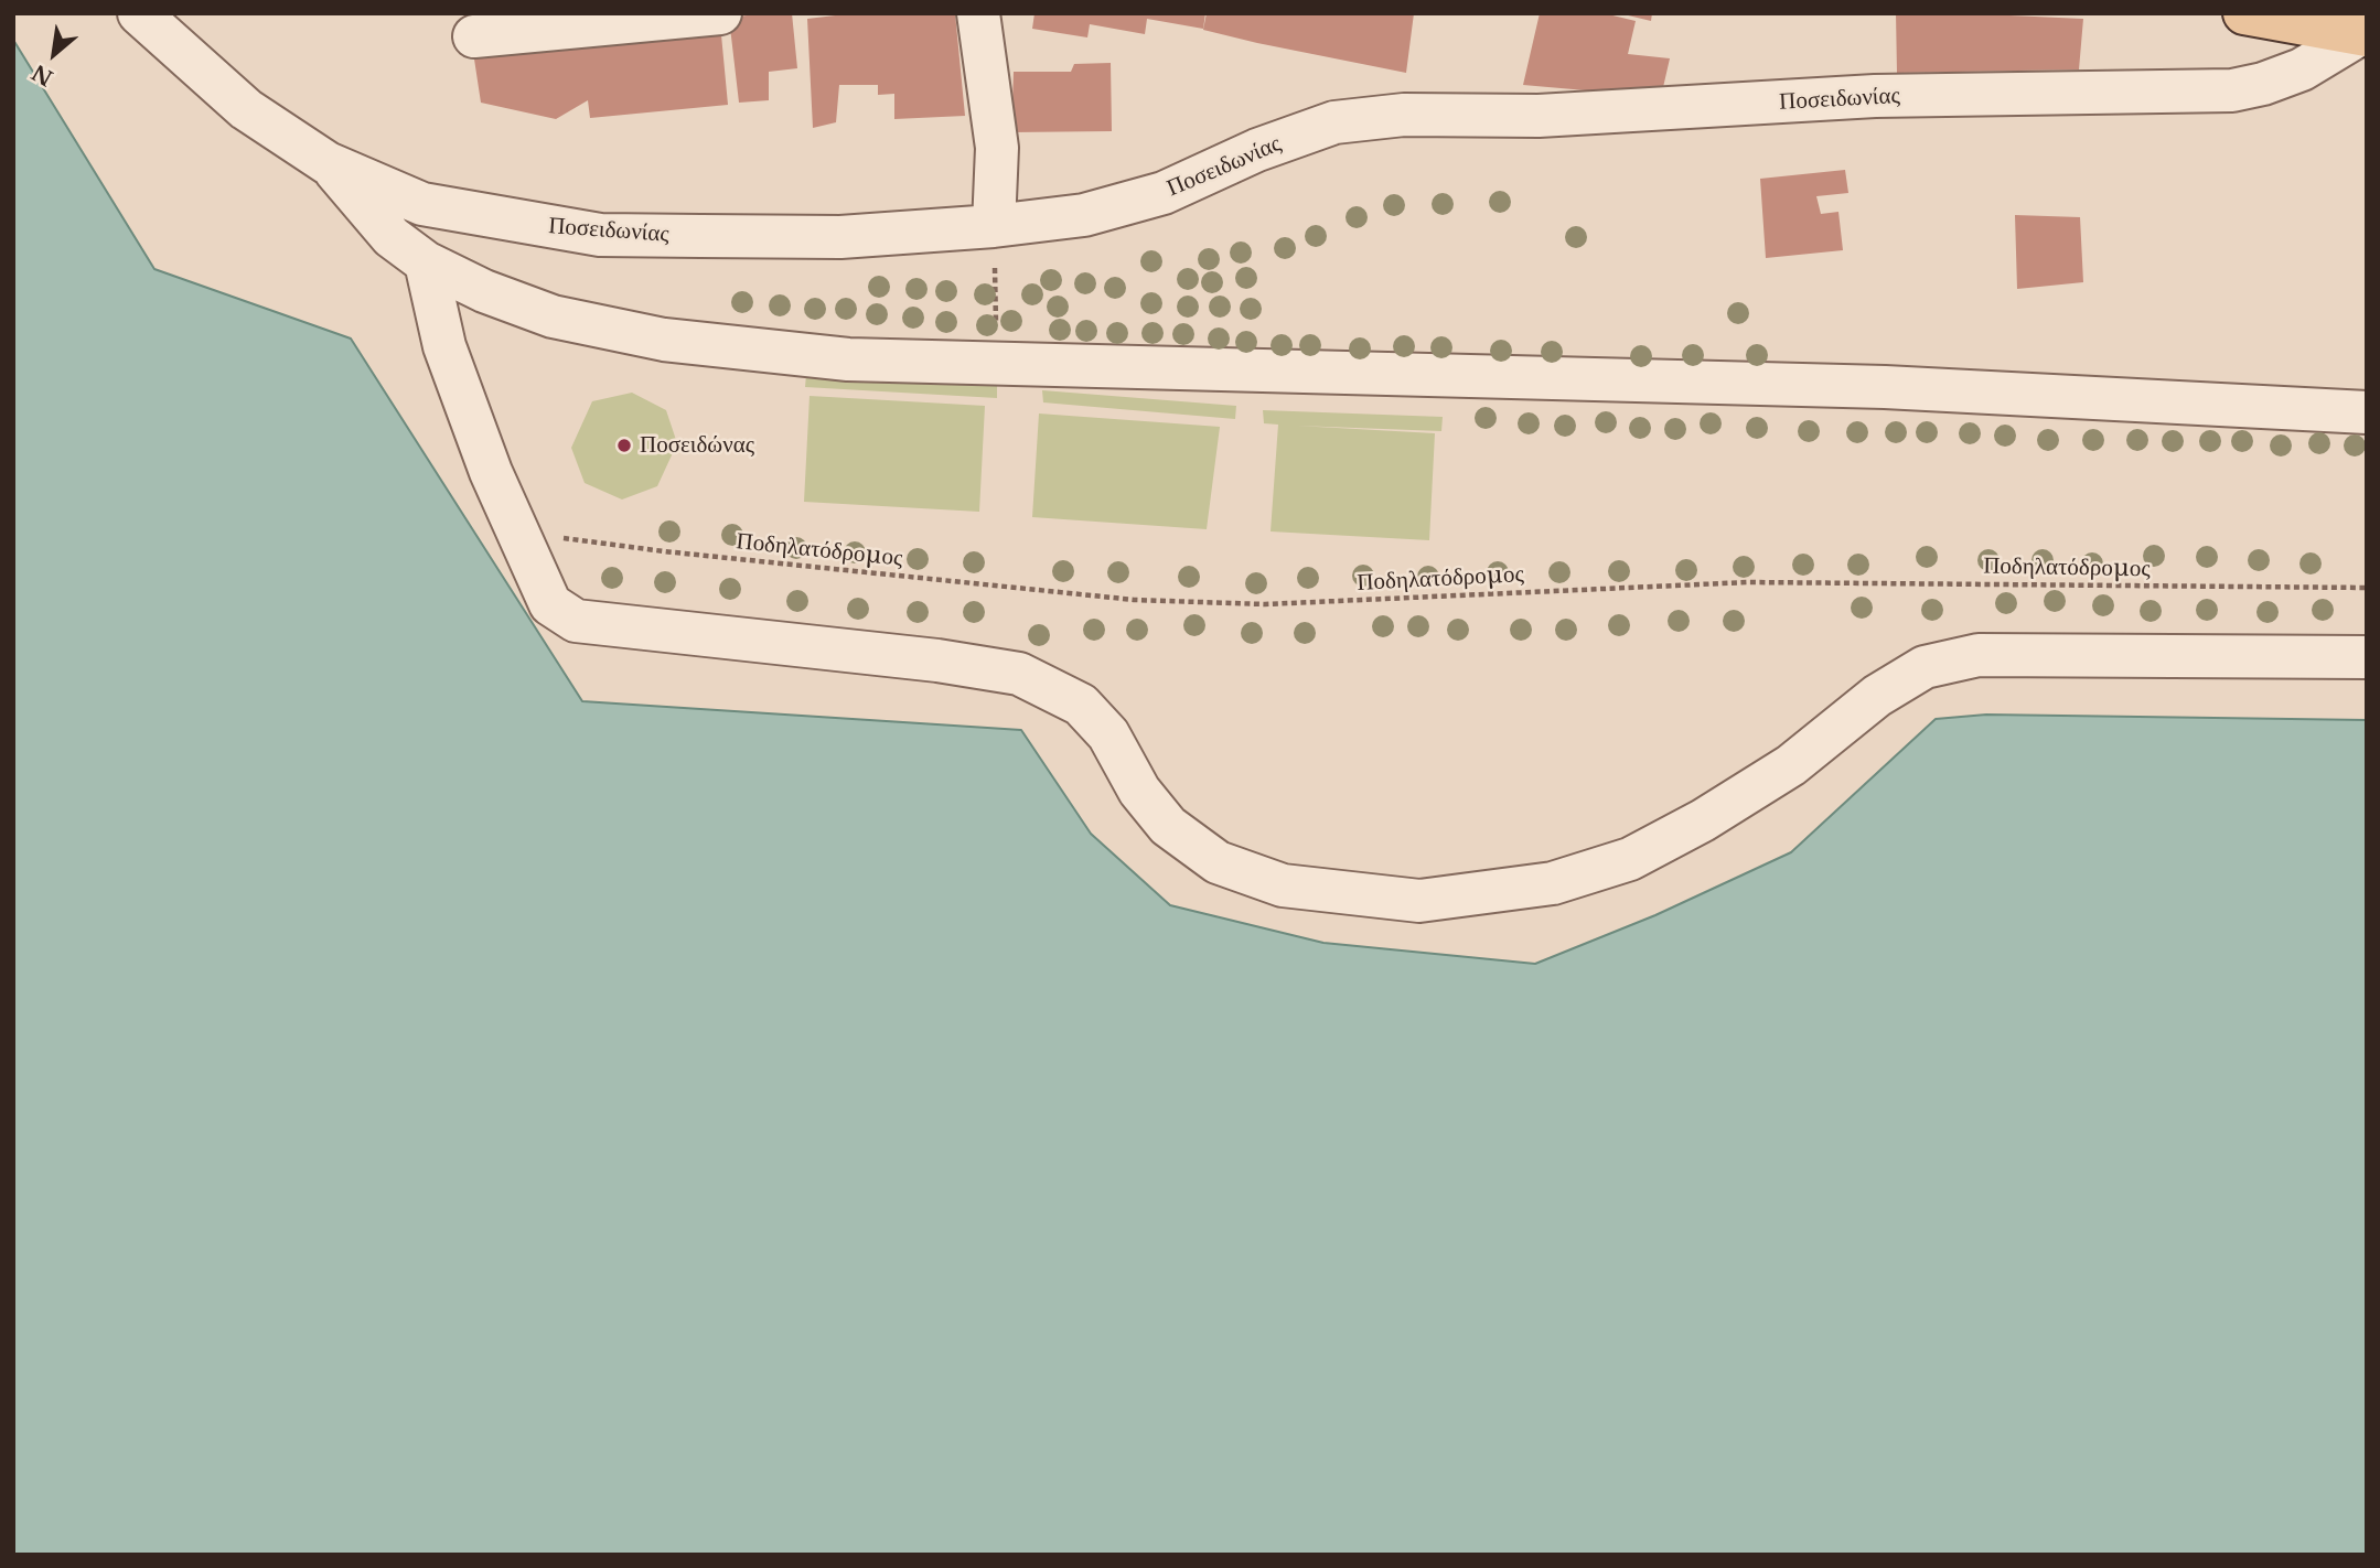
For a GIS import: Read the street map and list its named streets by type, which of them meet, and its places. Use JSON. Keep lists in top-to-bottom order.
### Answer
{
  "streets": {
    "street": ["Ποσειδωνίας"],
    "path": ["Ποδηλατόδρομος"]
  },
  "places": ["Ποσειδώνας"],
  "north": "bottom left"
}
